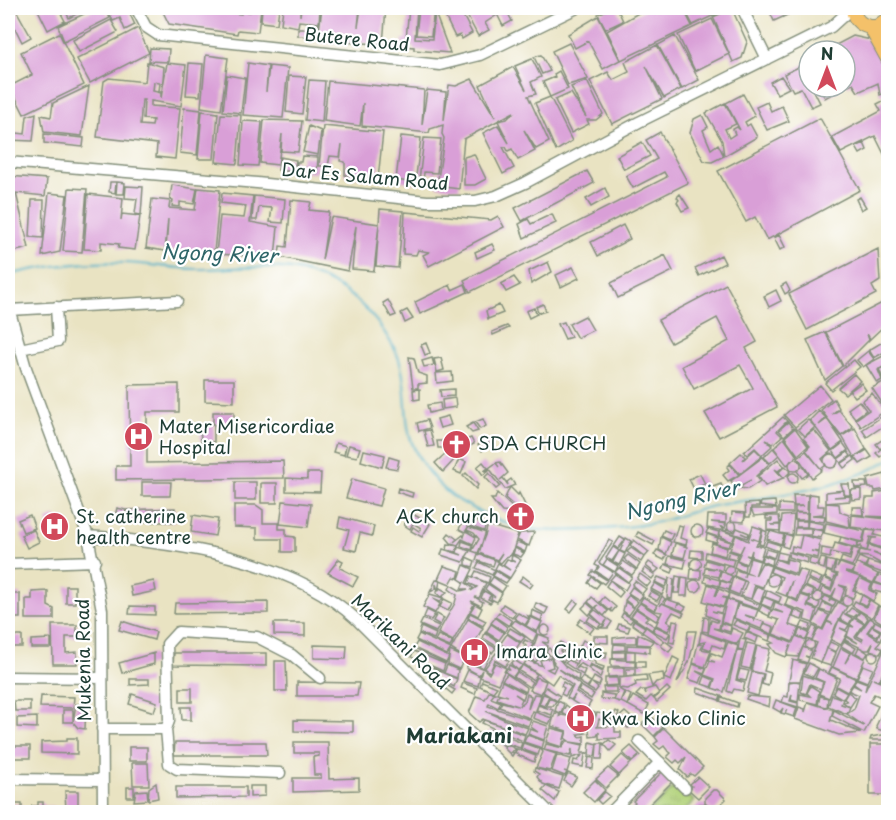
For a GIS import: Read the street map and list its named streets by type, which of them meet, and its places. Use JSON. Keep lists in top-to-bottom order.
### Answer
{
  "streets": {
    "street": [
      "Butere Road",
      "Dar Es Salam Road",
      "Marikani Road",
      "Mukenia Road"
    ]
  },
  "crossings": [
    ["Marikani Road", "Mukenia Road"]
  ],
  "districts": ["Mariakani"],
  "water": ["Ngong River"],
  "places": {
    "hospital": [
      "Mater Misericordiae Hospital",
      "St. catherine health centre",
      "Imara Clinic",
      "Kwa Kioko Clinic"
    ],
    "church": ["SDA CHURCH", "ACK church"]
  },
  "north": "top"
}
